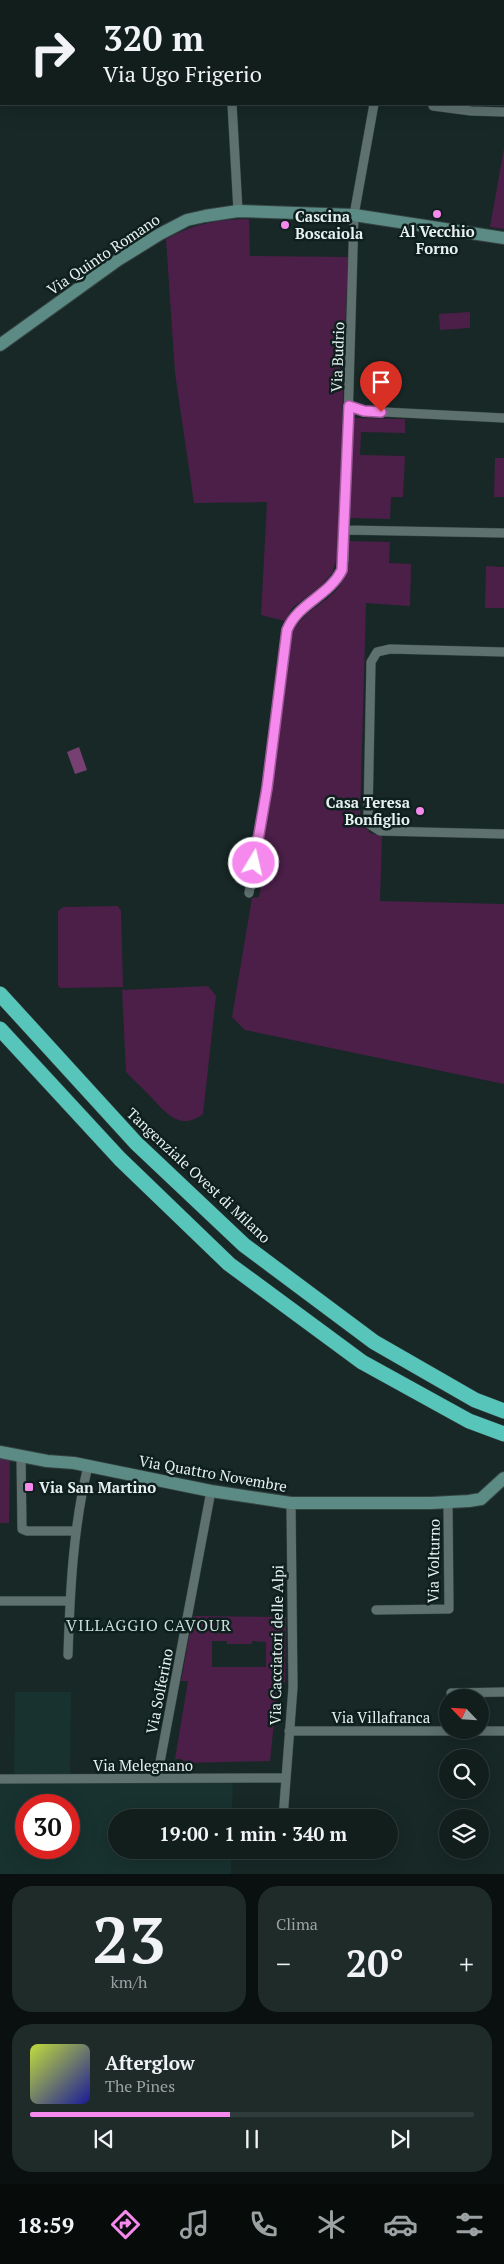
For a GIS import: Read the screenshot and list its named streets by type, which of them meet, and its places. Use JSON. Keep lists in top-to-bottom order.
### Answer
{
  "streets": {
    "highway": ["Tangenziale Ovest di Milano"],
    "street": [
      "Via Quinto Romano",
      "Via Budrio",
      "Via Quattro Novembre",
      "Via Volturno",
      "Via Cacciatori delle Alpi",
      "Via Solferino",
      "Via Villafranca",
      "Via Melegnano"
    ]
  },
  "crossings": [
    ["Via Quinto Romano", "Via Budrio"],
    ["Via Quattro Novembre", "Via Volturno"],
    ["Via Quattro Novembre", "Via Cacciatori delle Alpi"],
    ["Via Quattro Novembre", "Via Solferino"],
    ["Via Cacciatori delle Alpi", "Via Villafranca"],
    ["Via Cacciatori delle Alpi", "Via Melegnano"],
    ["Via Solferino", "Via Melegnano"]
  ],
  "districts": ["VILLAGGIO CAVOUR"],
  "places": {
    "other": ["Al Vecchio Forno", "Cascina Boscaiola", "Casa Teresa Bonfiglio"],
    "transit": ["Via San Martino"]
  },
  "north": "top left",
  "page": {
    "turn": ["320 m", "Via Ugo Frigerio"],
    "limit": "30",
    "trip": "19:00 · 1 min · 340 m",
    "tile": [
      ["23", "km/h"],
      "Clima"
    ],
    "heat": ["−", "20°", "+"],
    "song": ["Afterglow", "The Pines"],
    "tabs": "18:59"
  }
}
